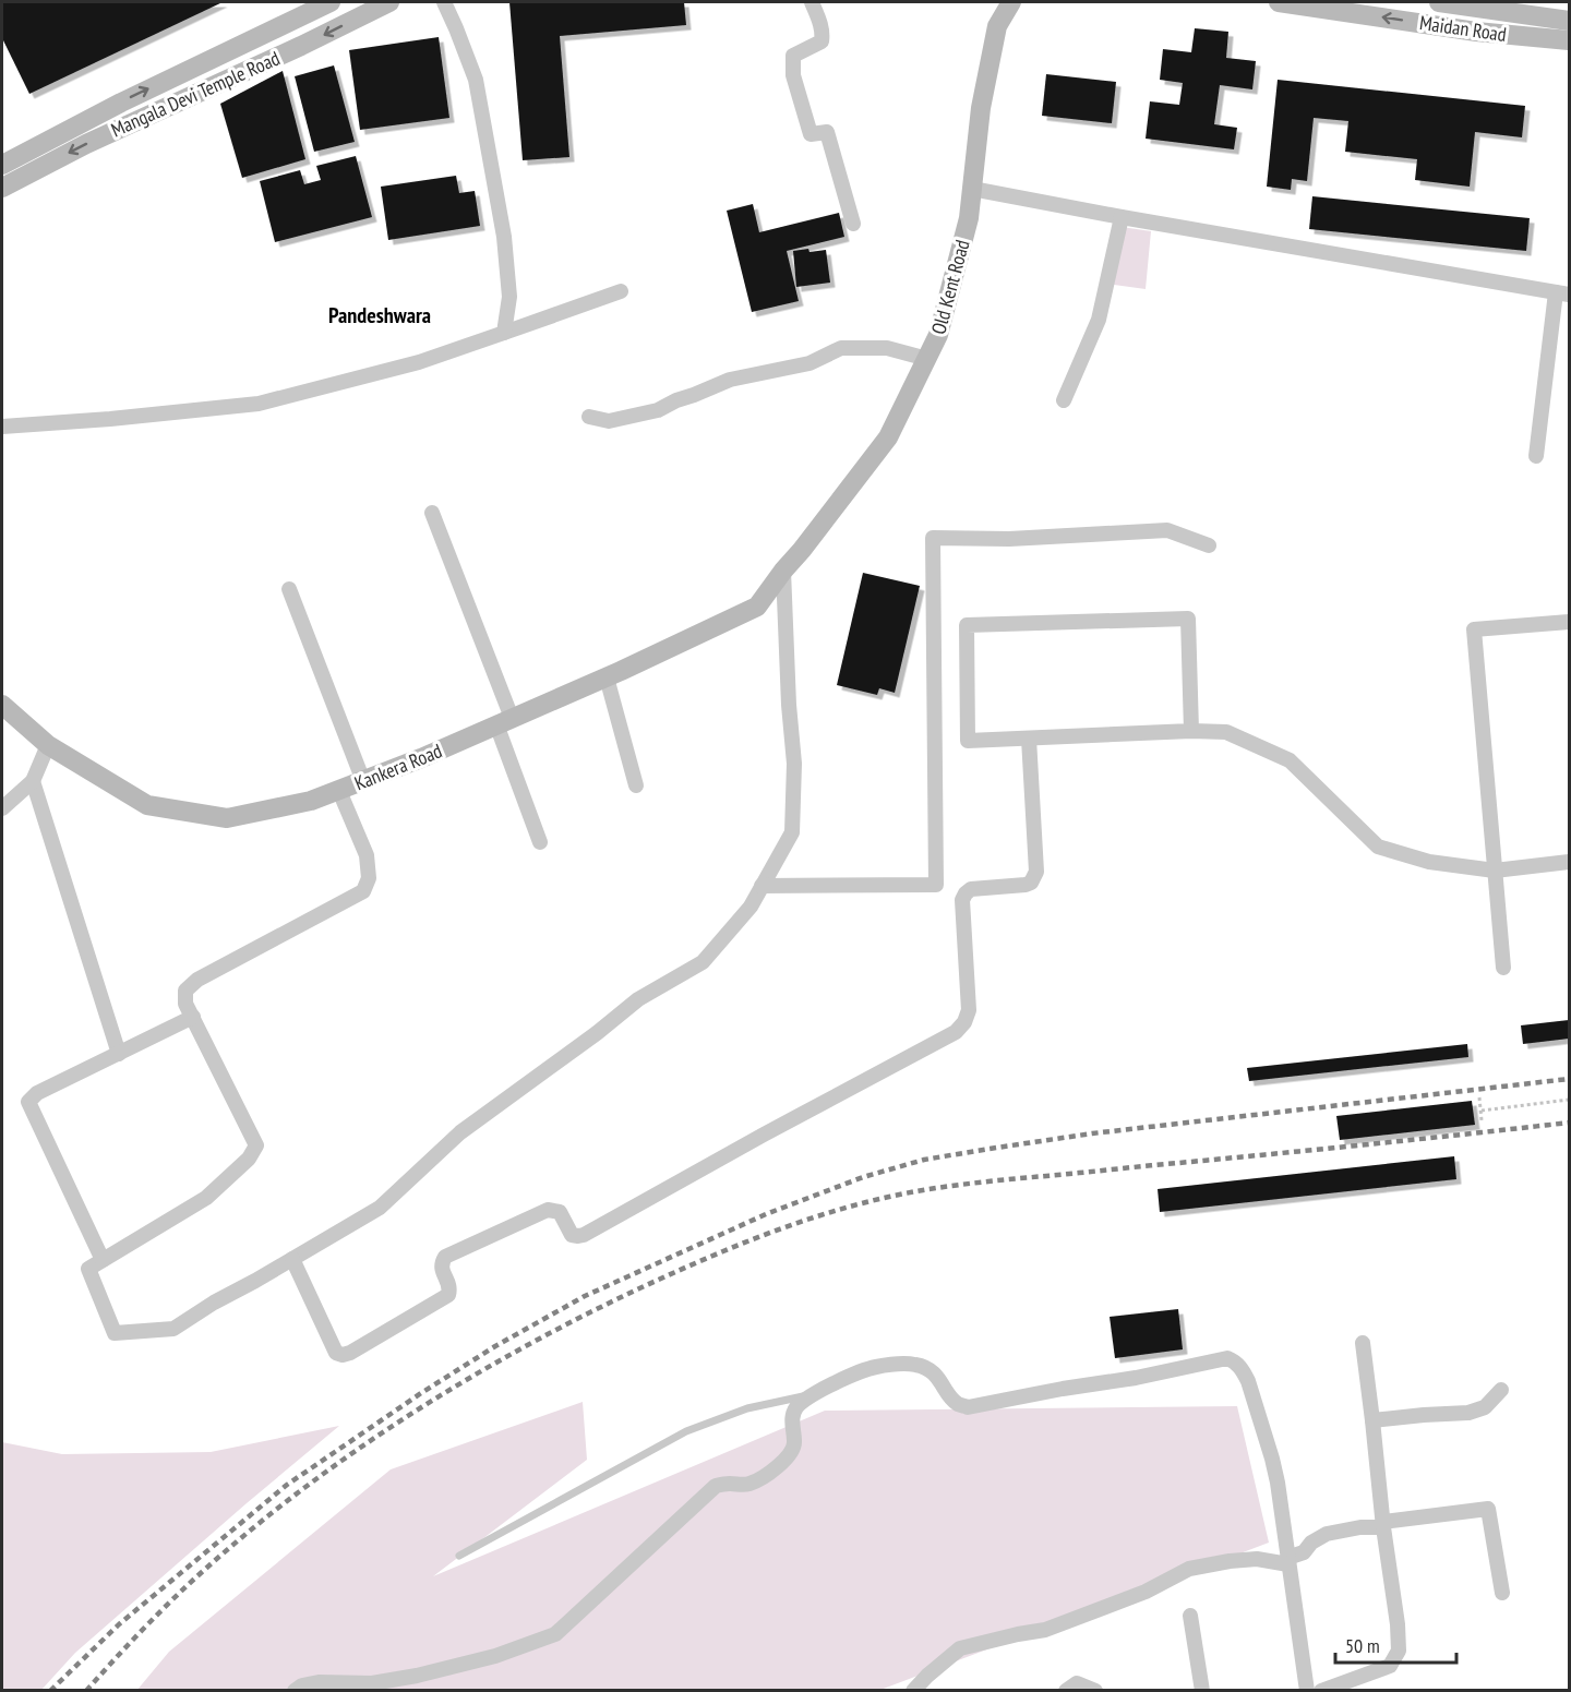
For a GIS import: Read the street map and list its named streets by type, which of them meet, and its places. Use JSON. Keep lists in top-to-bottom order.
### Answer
{
  "streets": {
    "street": [
      "Maidan Road",
      "Mangala Devi Temple Road",
      "Old Kent Road",
      "Kankera Road"
    ]
  },
  "crossings": [
    ["Old Kent Road", "Kankera Road"]
  ],
  "districts": ["Pandeshwara"],
  "scale_bar": "50 m"
}
